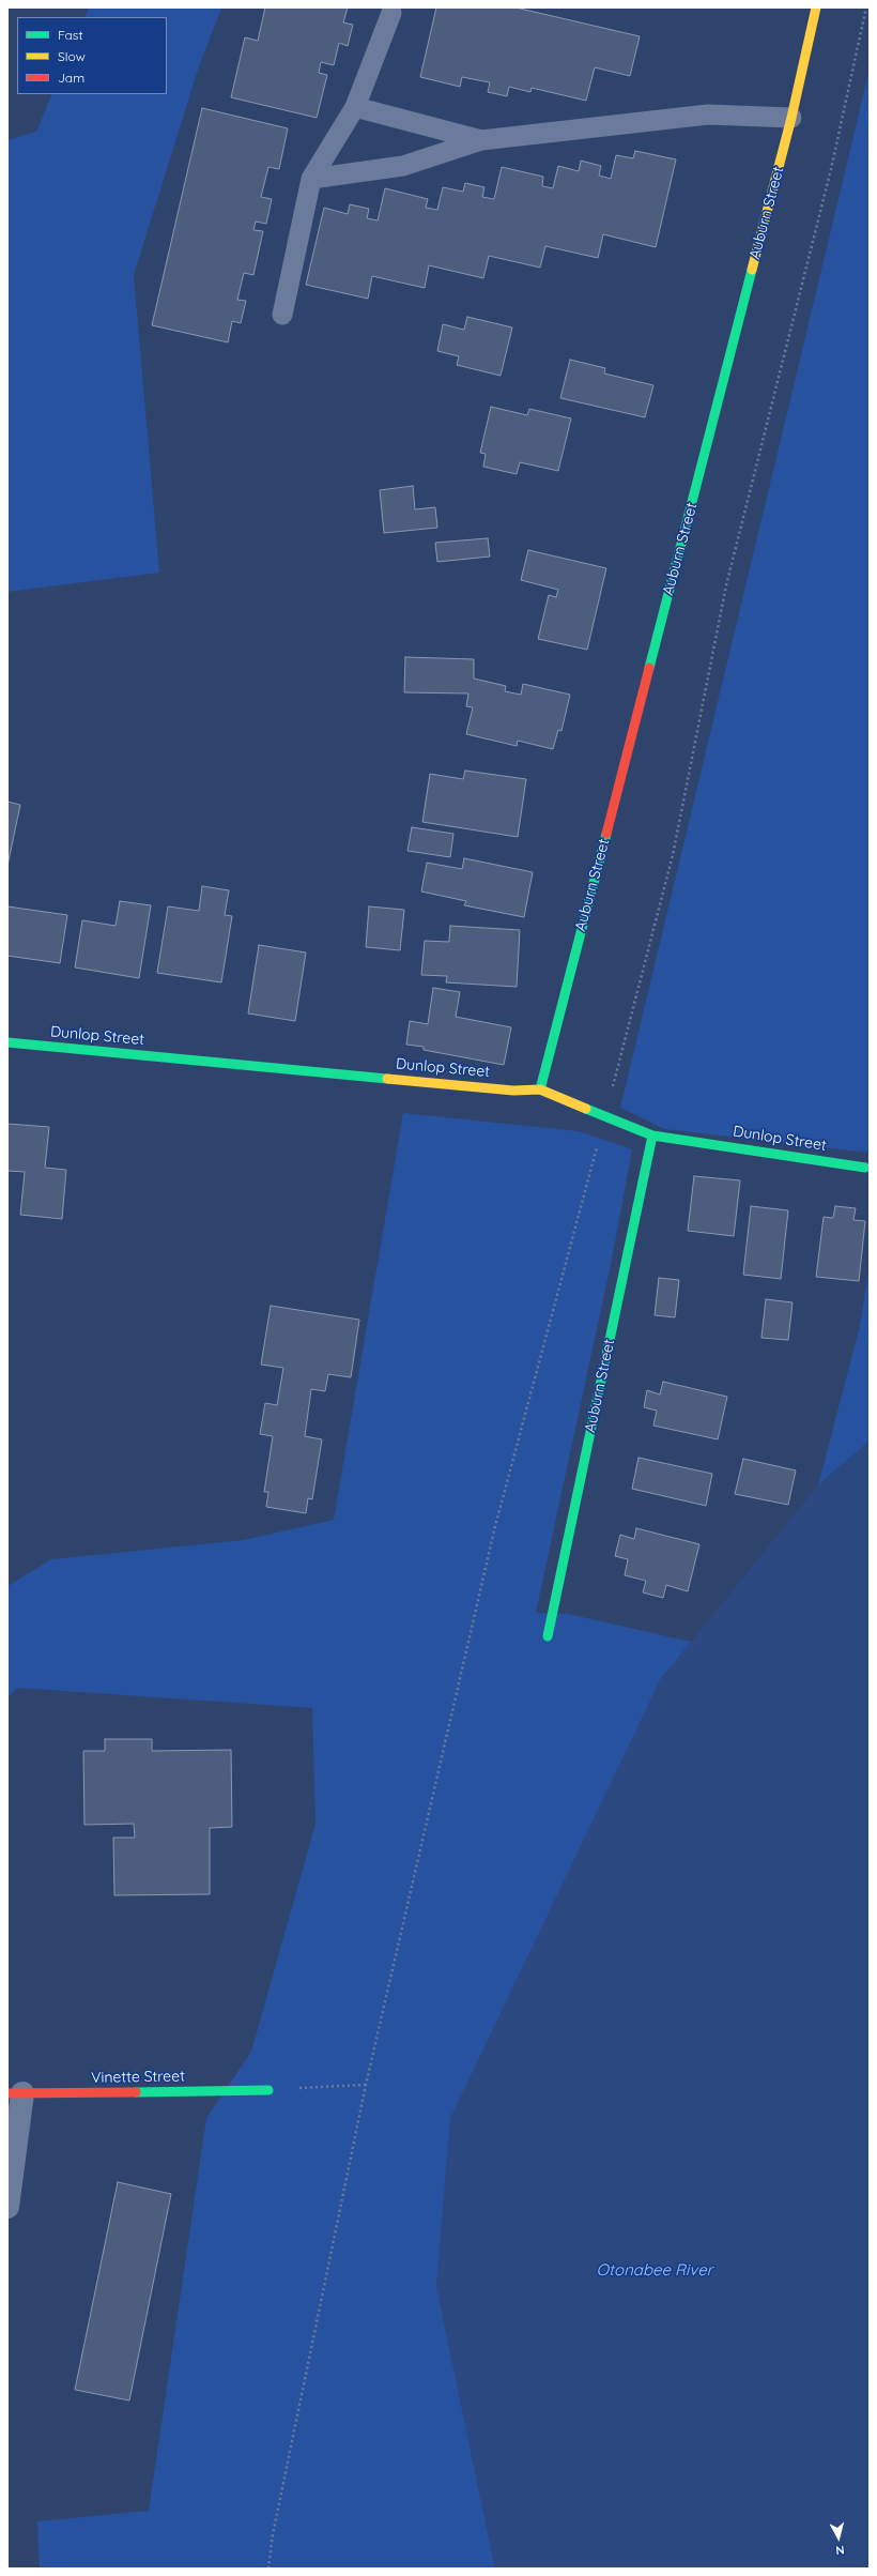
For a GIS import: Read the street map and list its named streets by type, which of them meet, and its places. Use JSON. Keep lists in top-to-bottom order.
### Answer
{
  "streets": {
    "street": ["Auburn Street", "Dunlop Street", "Vinette Street"]
  },
  "crossings": [
    ["Auburn Street", "Dunlop Street"]
  ],
  "water": ["Otonabee River"],
  "legend": ["Fast", "Slow", "Jam"],
  "north": "bottom"
}
